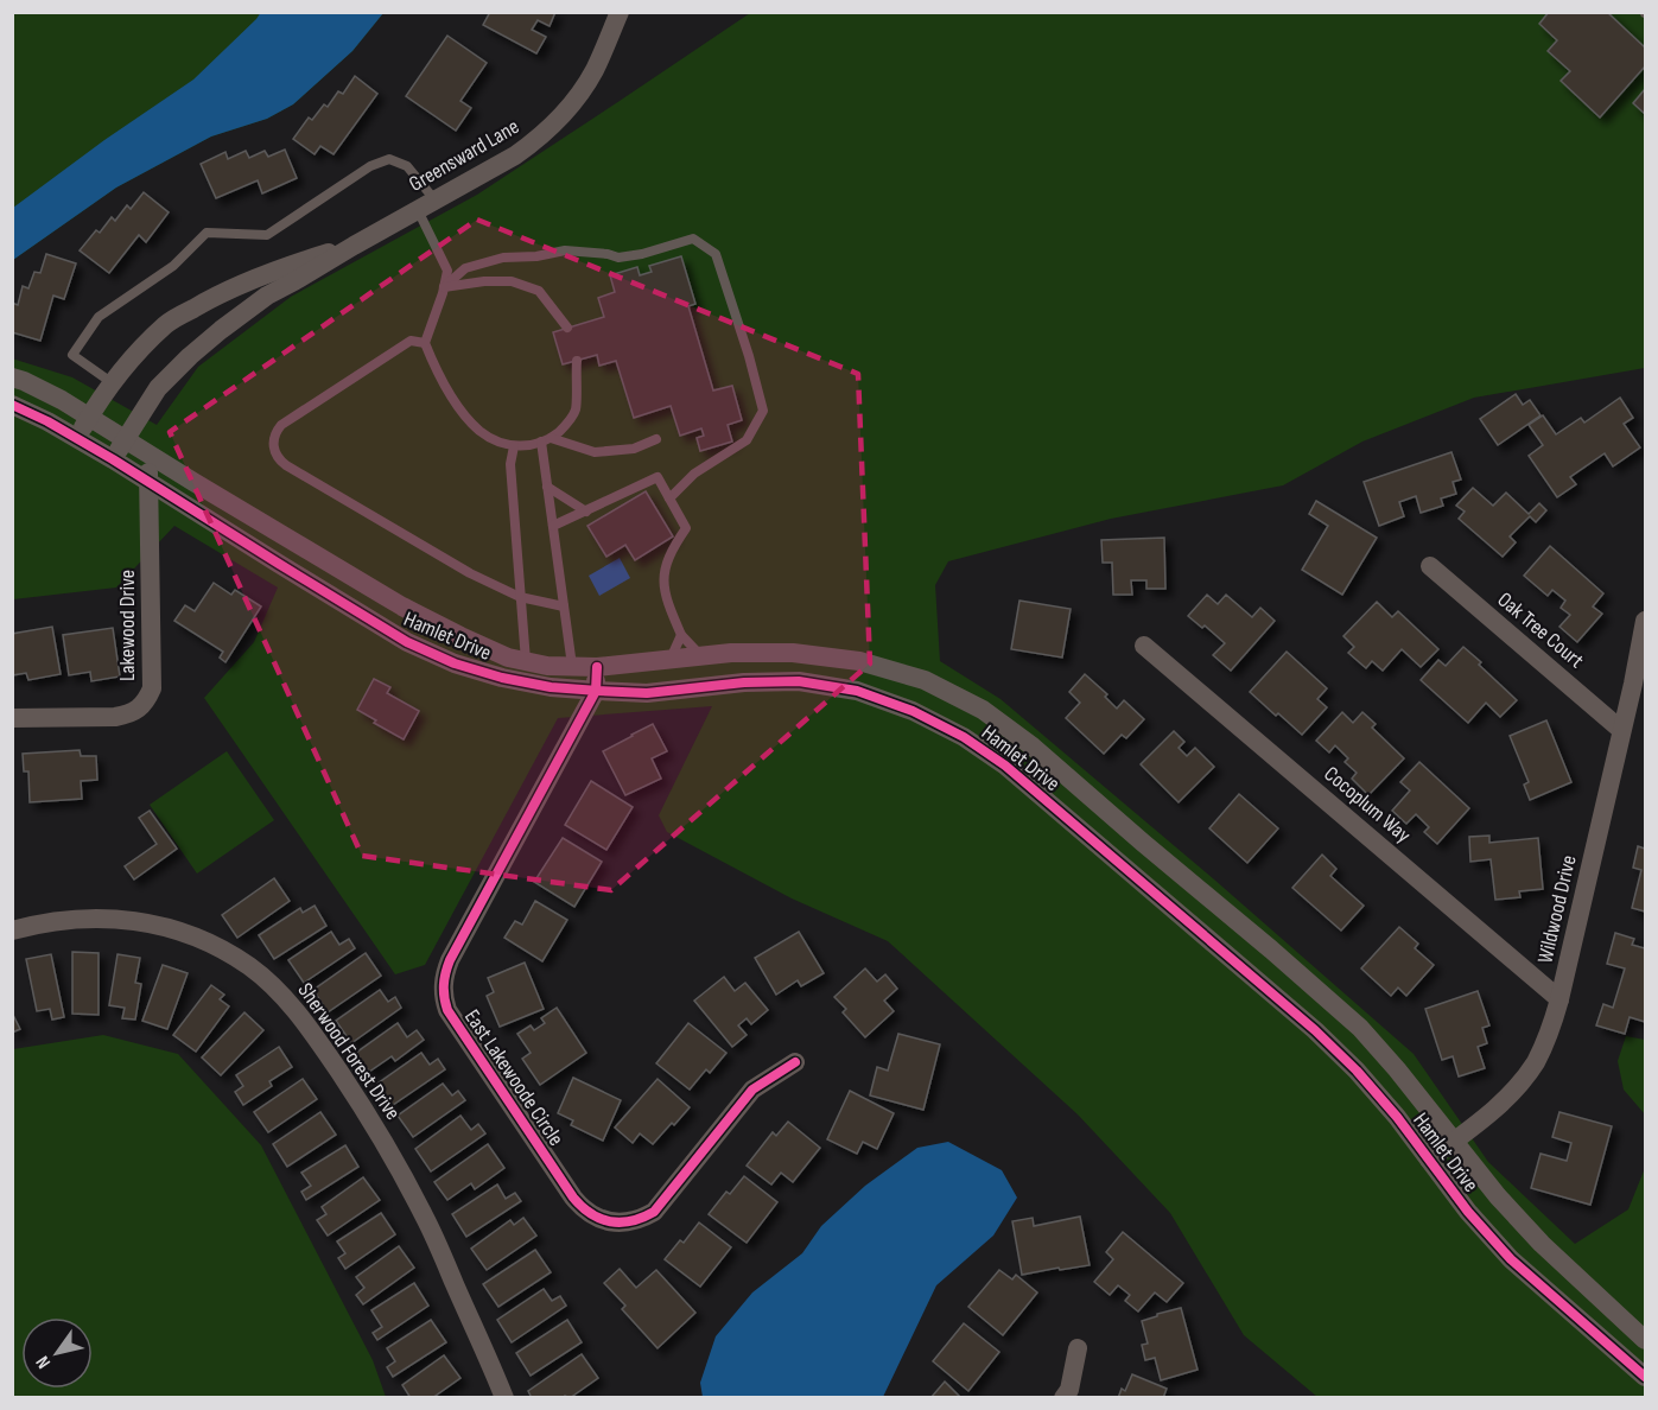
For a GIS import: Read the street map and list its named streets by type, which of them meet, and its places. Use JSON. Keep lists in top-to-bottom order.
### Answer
{
  "streets": {
    "street": [
      "Greensward Lane",
      "Lakewood Drive",
      "Oak Tree Court",
      "Hamlet Drive",
      "Cocoplum Way",
      "Wildwood Drive",
      "Sherwood Forest Drive",
      "East Lakewoode Circle"
    ]
  },
  "crossings": [
    ["Greensward Lane", "Hamlet Drive"],
    ["Lakewood Drive", "Hamlet Drive"],
    ["Oak Tree Court", "Wildwood Drive"],
    ["Hamlet Drive", "Wildwood Drive"],
    ["Hamlet Drive", "East Lakewoode Circle"],
    ["Cocoplum Way", "Wildwood Drive"]
  ],
  "north": "bottom left"
}
